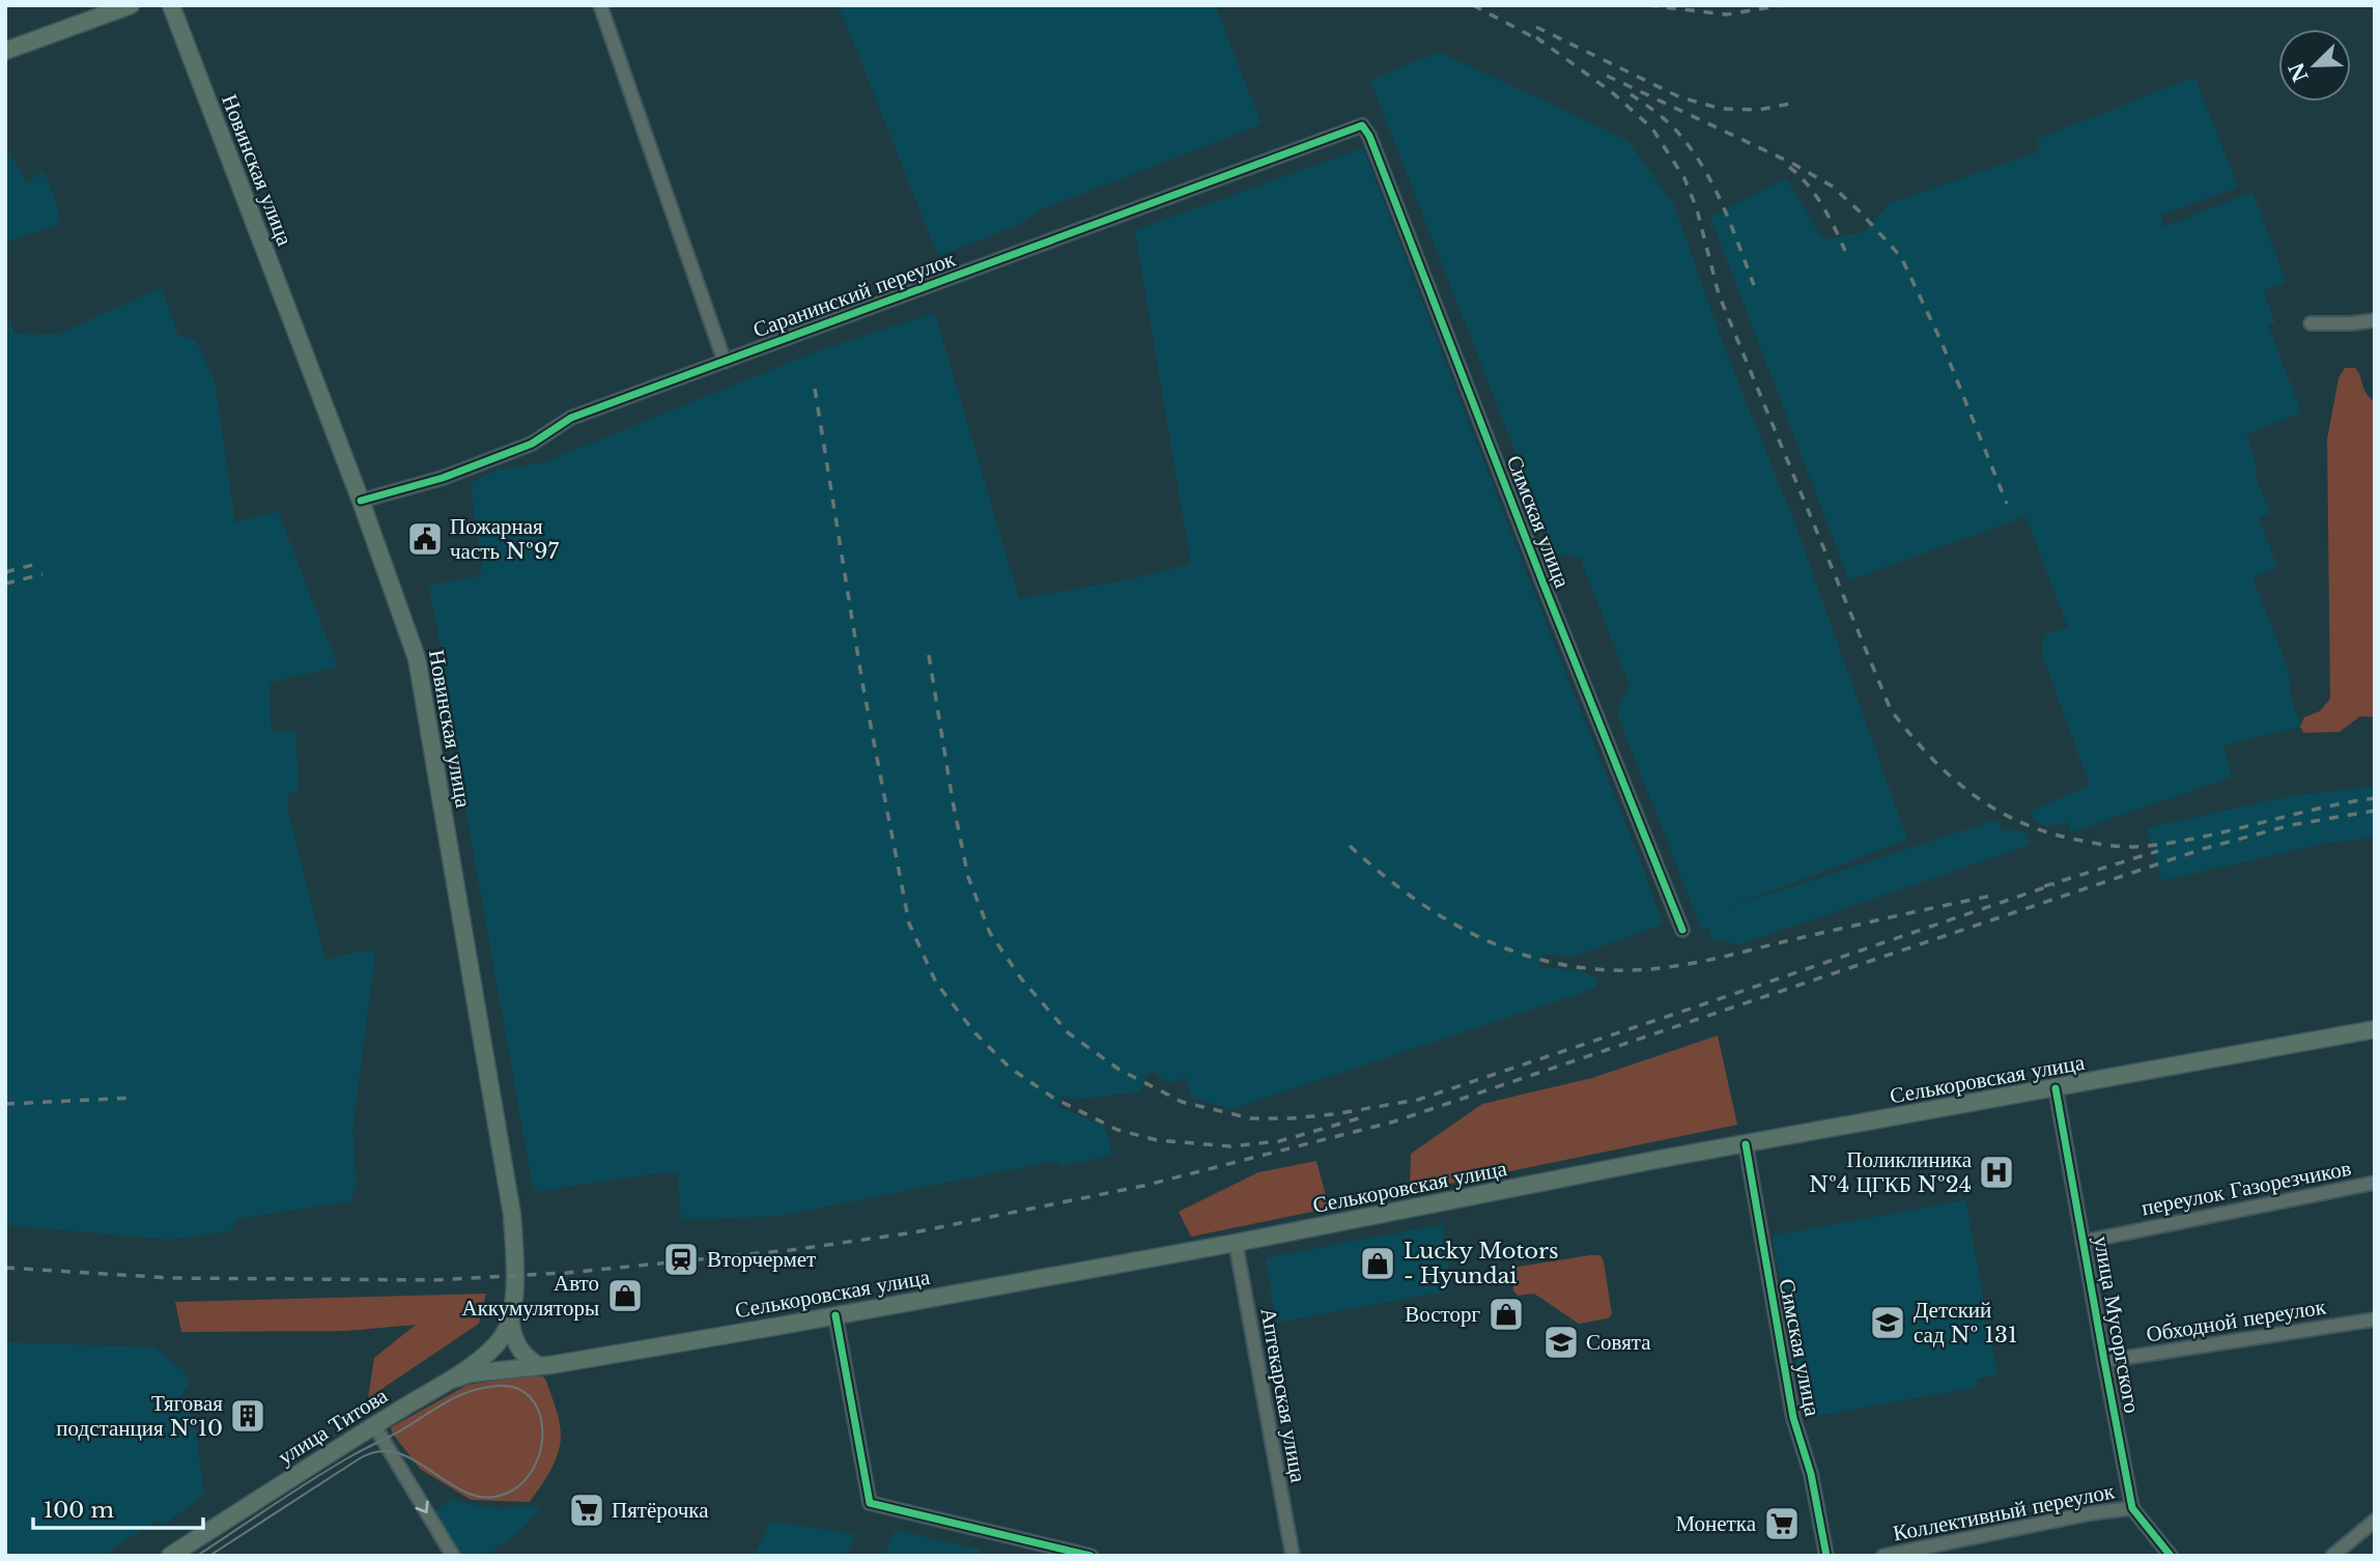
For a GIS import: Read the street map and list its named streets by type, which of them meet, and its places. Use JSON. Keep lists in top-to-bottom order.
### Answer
{
  "streets": {
    "main road": ["Новинская улица", "Селькоровская улица", "улица Титова"],
    "street": [
      "Саранинский переулок",
      "Симская улица",
      "переулок Газорезчиков",
      "Обходной переулок",
      "улица Мусоргского",
      "Аптекарская улица",
      "Коллективный переулок"
    ]
  },
  "crossings": [
    ["Новинская улица", "Саранинский переулок"],
    ["Новинская улица", "улица Титова"],
    ["Саранинский переулок", "Симская улица"],
    ["Симская улица", "Селькоровская улица"],
    ["Селькоровская улица", "улица Мусоргского"],
    ["Селькоровская улица", "Аптекарская улица"],
    ["Селькоровская улица", "улица Титова"],
    ["переулок Газорезчиков", "улица Мусоргского"],
    ["Обходной переулок", "улица Мусоргского"],
    ["улица Мусоргского", "Коллективный переулок"]
  ],
  "places": {
    "public building": ["Пожарная часть №97"],
    "hospital": ["Поликлиника №4 ЦГКБ №24"],
    "station": ["Вторчермет"],
    "shop": ["Lucky Motors - Hyundai", "Авто Аккумуляторы", "Восторг"],
    "school or university": ["Детский сад № 131", "Совята"],
    "building": ["Тяговая подстанция №10"],
    "supermarket": ["Пятёрочка", "Монетка"]
  },
  "scale_bar": "100 m",
  "north": "bottom left"
}
